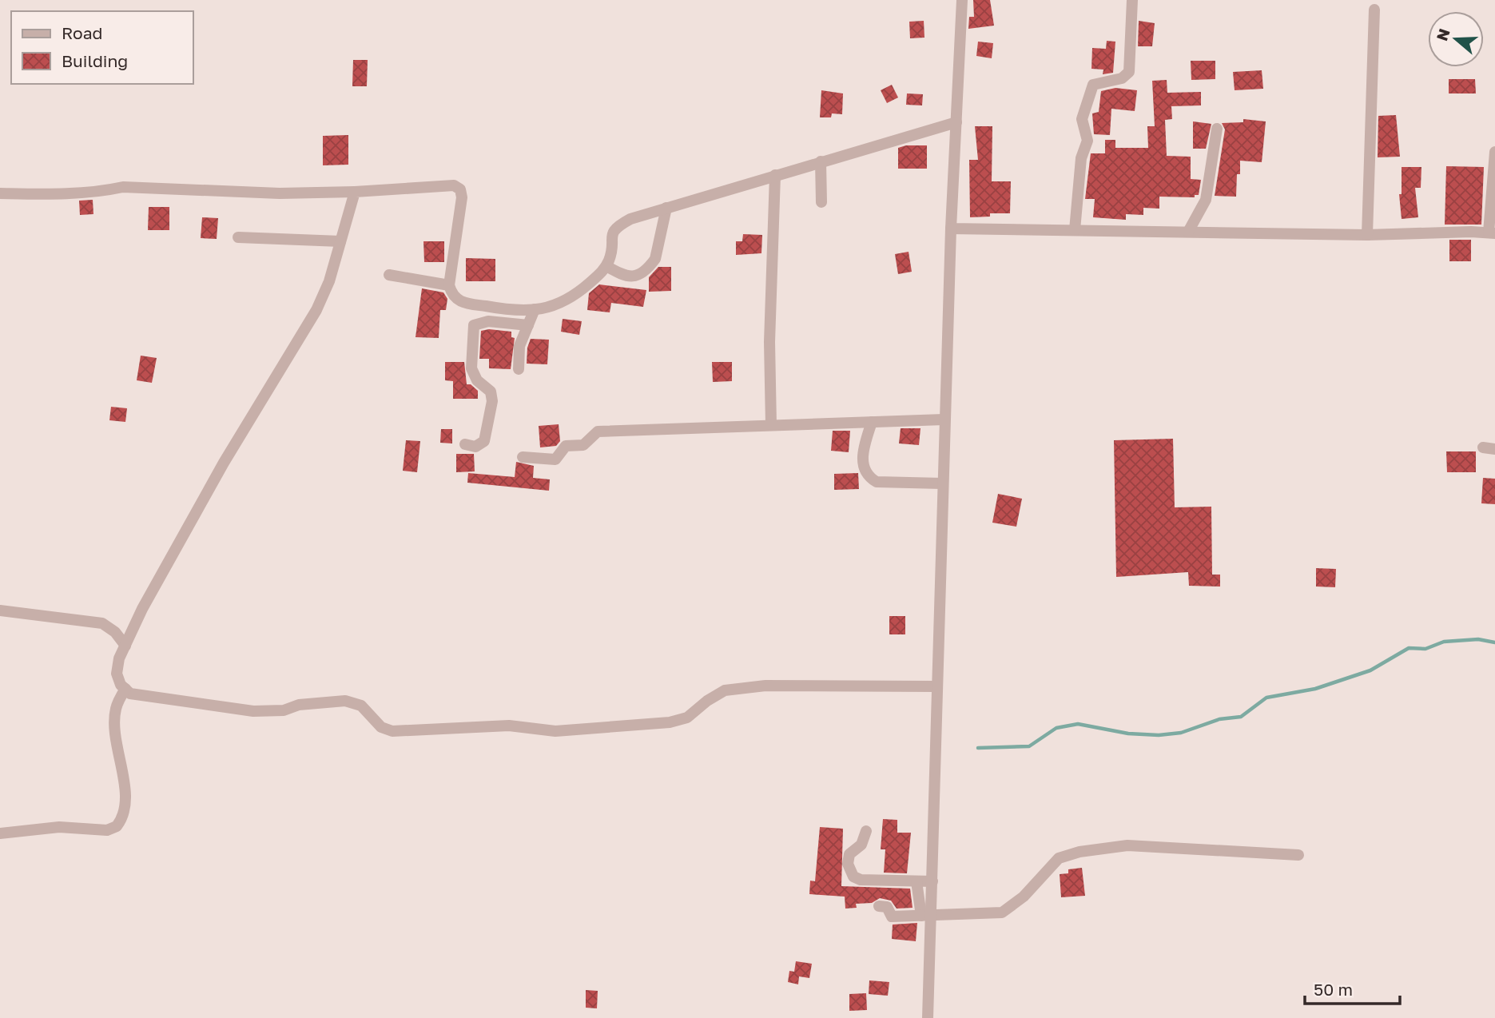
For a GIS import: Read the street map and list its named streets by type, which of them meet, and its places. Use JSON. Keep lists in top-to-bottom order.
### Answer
{
  "legend": ["Road", "Building"],
  "scale_bar": "50 m",
  "north": "left"
}
